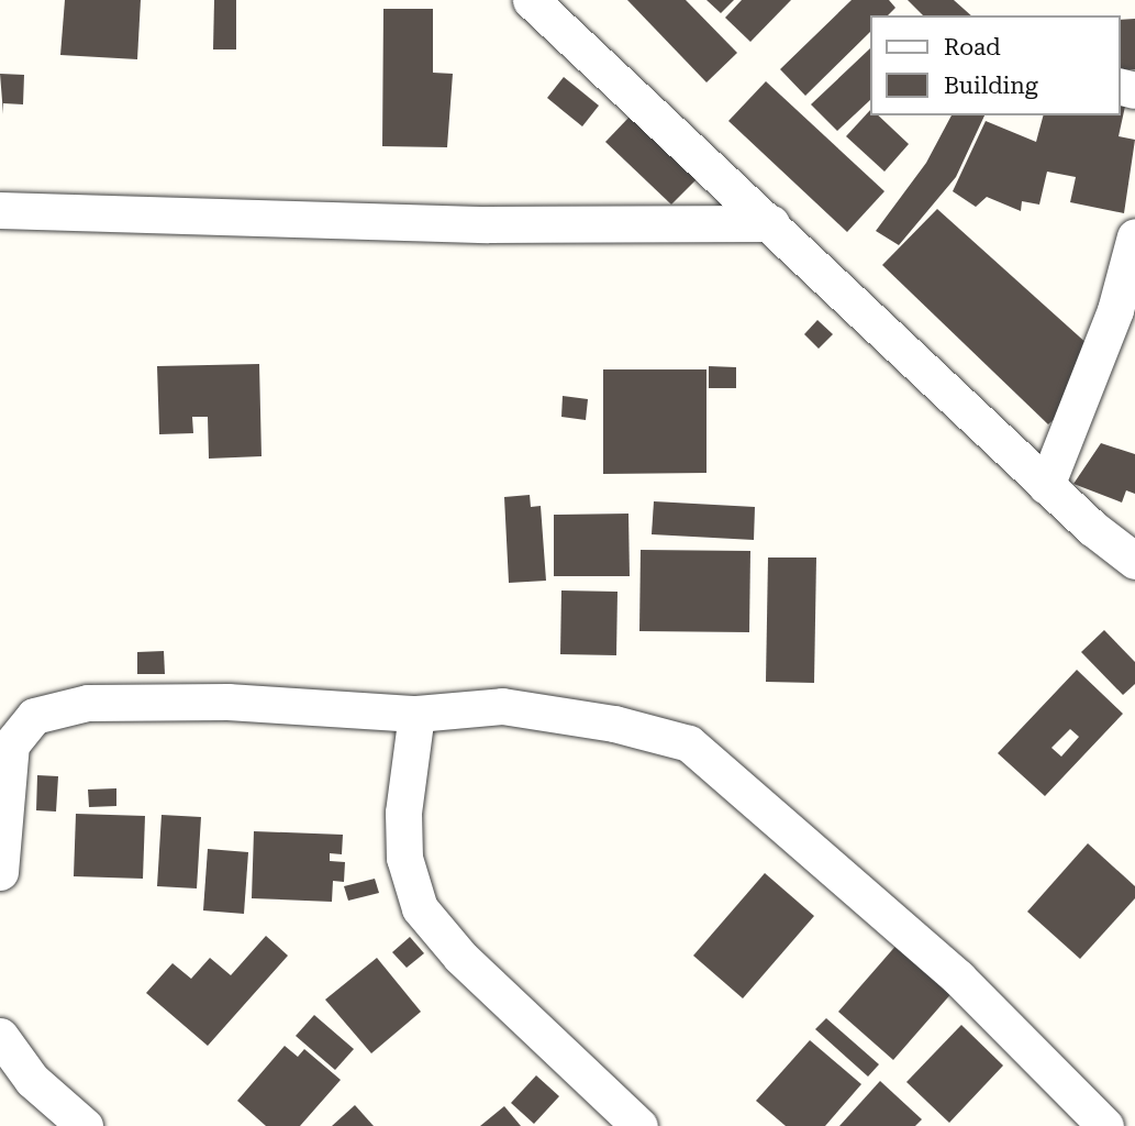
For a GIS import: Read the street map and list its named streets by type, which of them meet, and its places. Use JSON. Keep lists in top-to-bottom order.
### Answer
{
  "legend": ["Road", "Building"]
}
